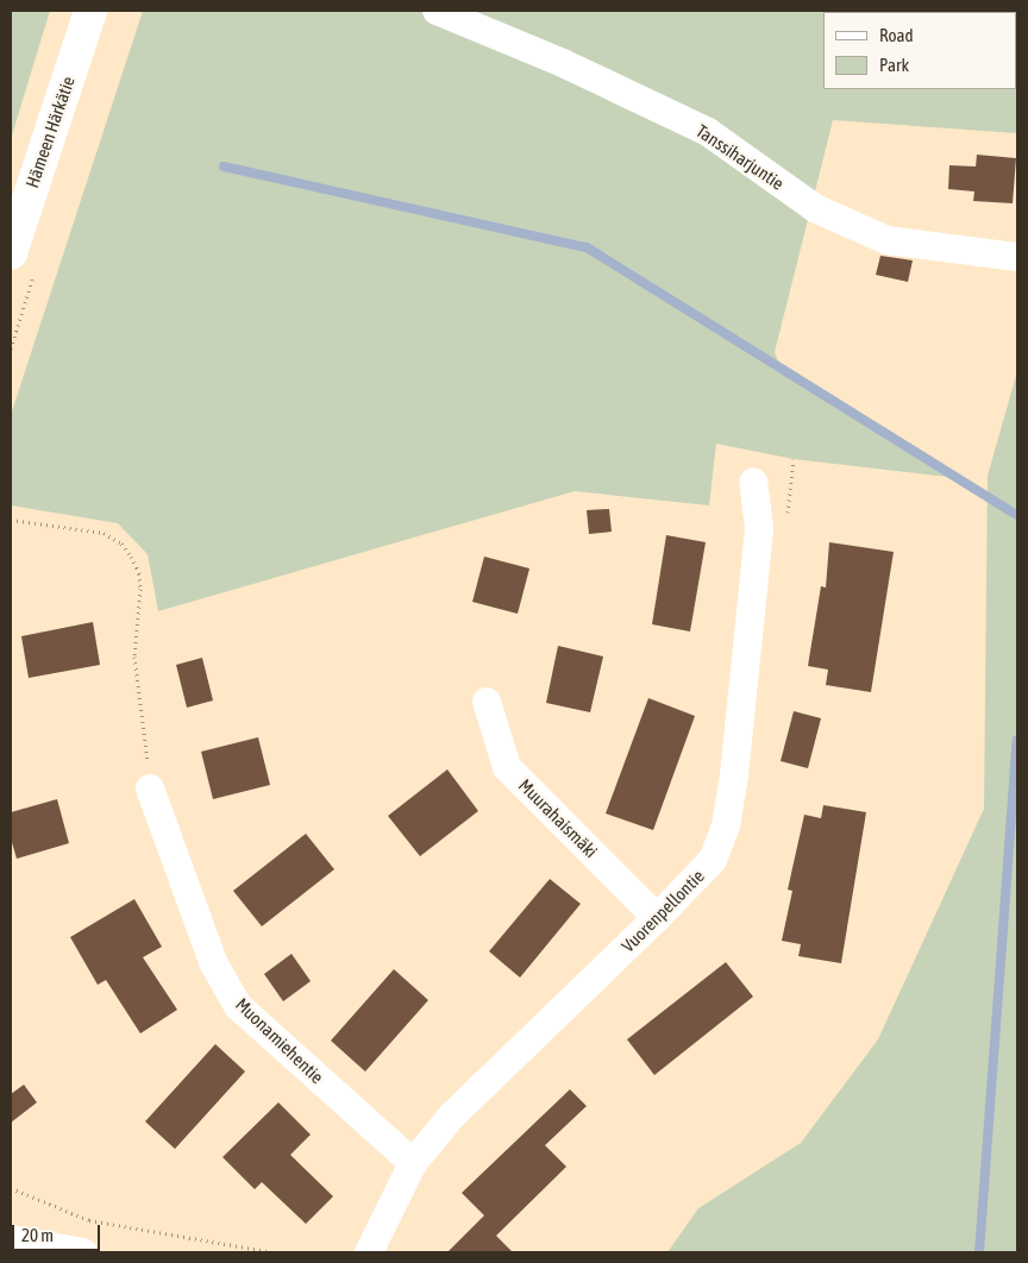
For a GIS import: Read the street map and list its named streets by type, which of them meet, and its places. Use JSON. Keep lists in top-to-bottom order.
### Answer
{
  "streets": {
    "main road": ["Hämeen Härkätie"],
    "street": [
      "Tanssiharjuntie",
      "Muurahaismäki",
      "Vuorenpellontie",
      "Muonamiehentie"
    ]
  },
  "crossings": [
    ["Muurahaismäki", "Vuorenpellontie"],
    ["Vuorenpellontie", "Muonamiehentie"]
  ],
  "legend": ["Road", "Park"],
  "scale_bar": "20 m"
}
